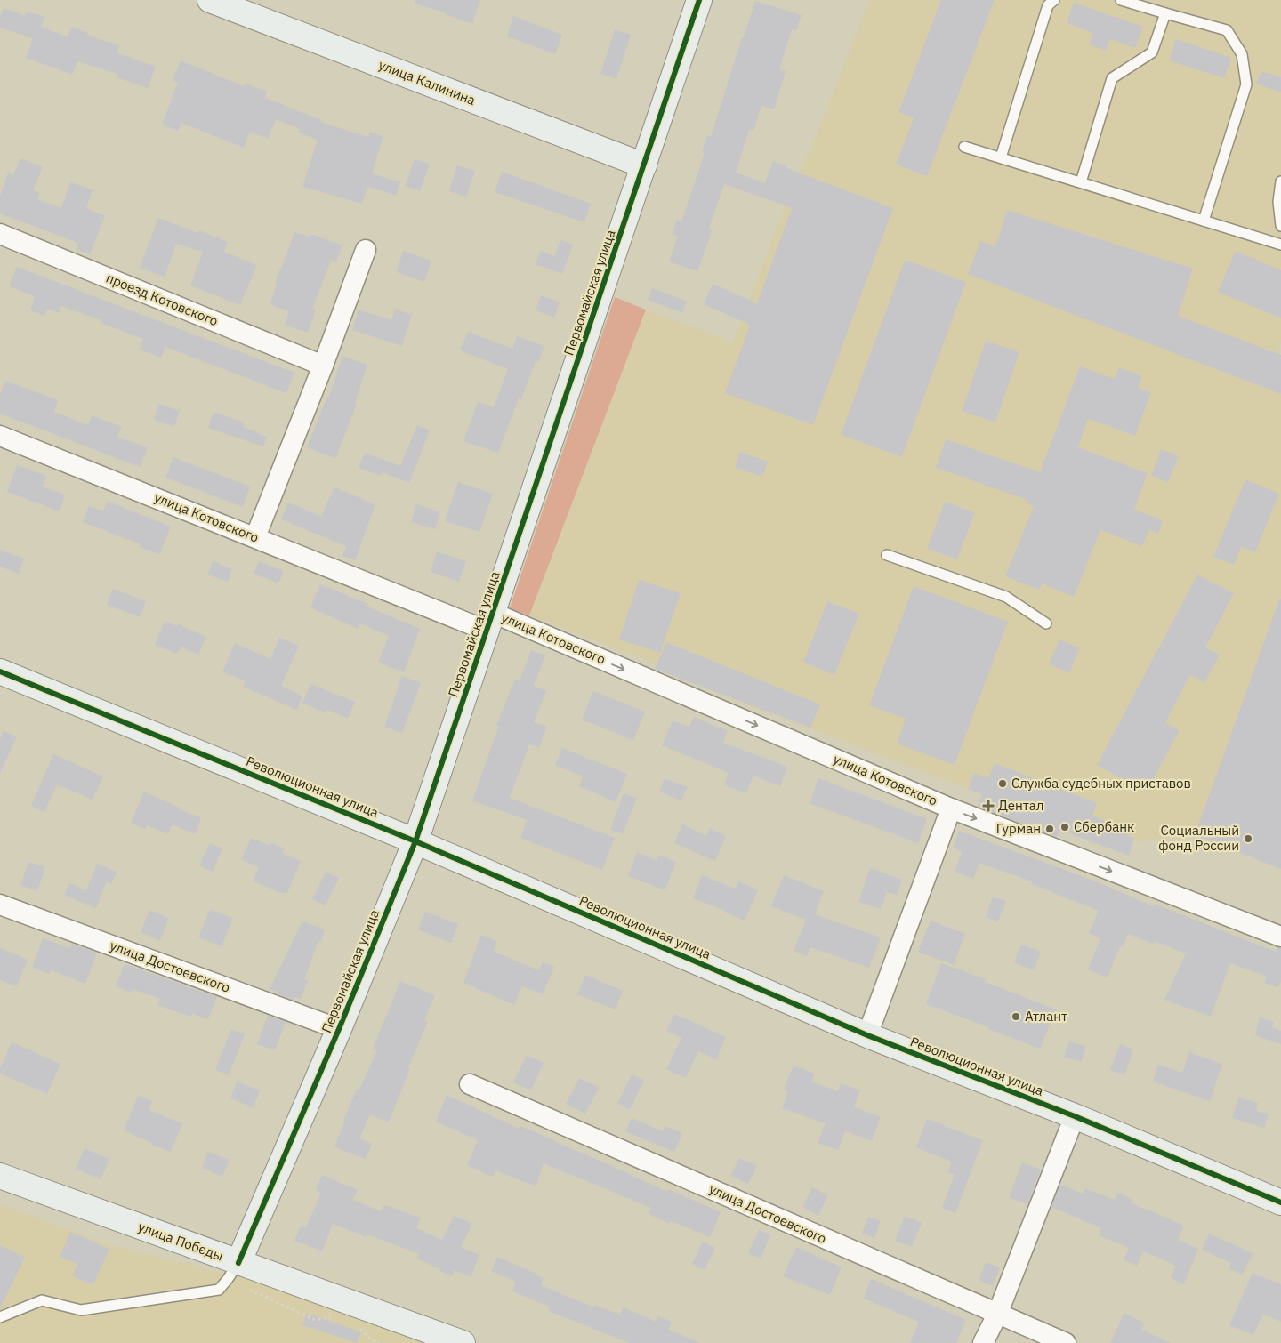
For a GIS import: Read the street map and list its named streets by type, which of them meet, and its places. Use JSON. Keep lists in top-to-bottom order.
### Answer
{
  "streets": {
    "street": [
      "улица Калинина",
      "Первомайская улица",
      "проезд Котовского",
      "улица Котовского",
      "Революционная улица",
      "улица Достоевского",
      "улица Победы"
    ]
  },
  "crossings": [
    ["улица Калинина", "Первомайская улица"],
    ["Первомайская улица", "улица Котовского"],
    ["Первомайская улица", "Революционная улица"],
    ["Первомайская улица", "улица Достоевского"],
    ["Первомайская улица", "улица Победы"]
  ],
  "one_way": ["улица Котовского"],
  "places": {
    "other": [
      "Служба судебных приставов",
      "Сбербанк",
      "Гурман",
      "Социальный фонд России",
      "Атлант"
    ],
    "health": ["Дентал"]
  }
}
